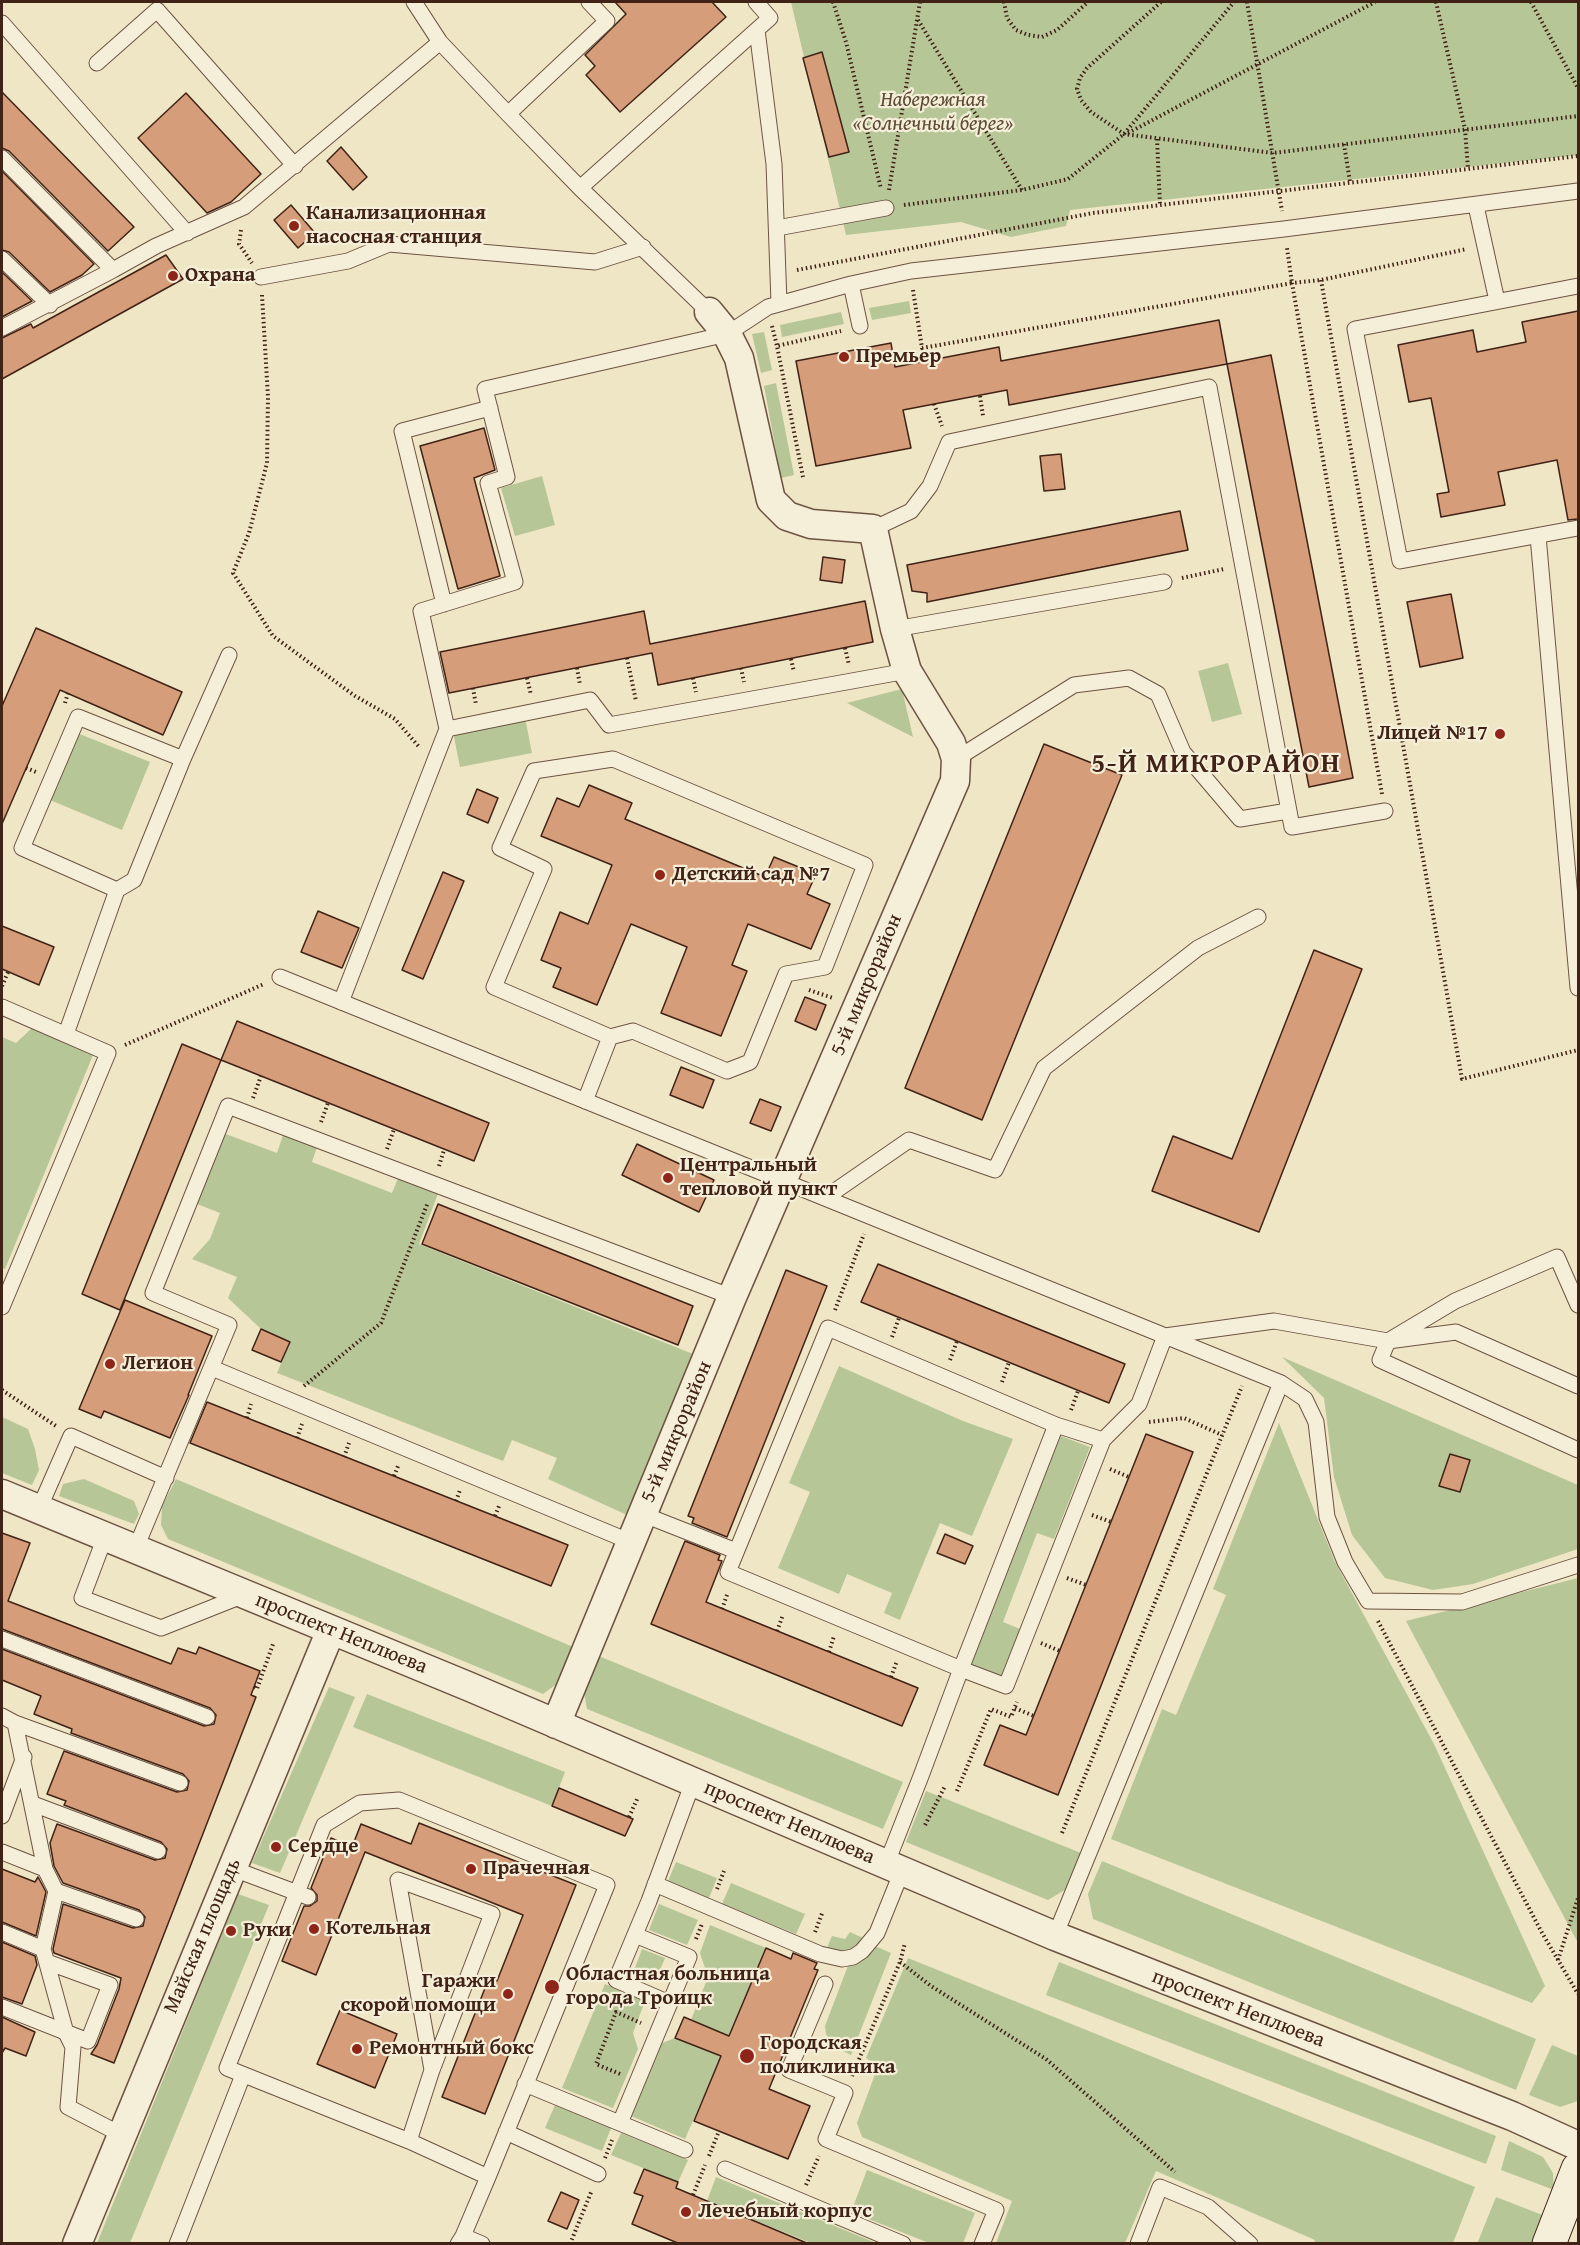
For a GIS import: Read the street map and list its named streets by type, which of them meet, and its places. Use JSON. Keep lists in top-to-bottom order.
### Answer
{
  "streets": {
    "street": ["5-й микрорайон", "проспект Неплюева", "Майская площадь"]
  },
  "crossings": [
    ["5-й микрорайон", "проспект Неплюева"],
    ["проспект Неплюева", "Майская площадь"]
  ],
  "districts": ["5-Й МИКРОРАЙОН"],
  "parks": ["Набережная «Солнечный берег»"],
  "places": [
    "Канализационная насосная станция",
    "Охрана",
    "Премьер",
    "Лицей №17",
    "Детский сад №7",
    "Центральный тепловой пункт",
    "Легион",
    "Сердце",
    "Прачечная",
    "Котельная",
    "Руки",
    "Областная больница города Троицк",
    "Гаражи скорой помощи",
    "Ремонтный бокс",
    "Городская поликлиника",
    "Лечебный корпус"
  ]
}
